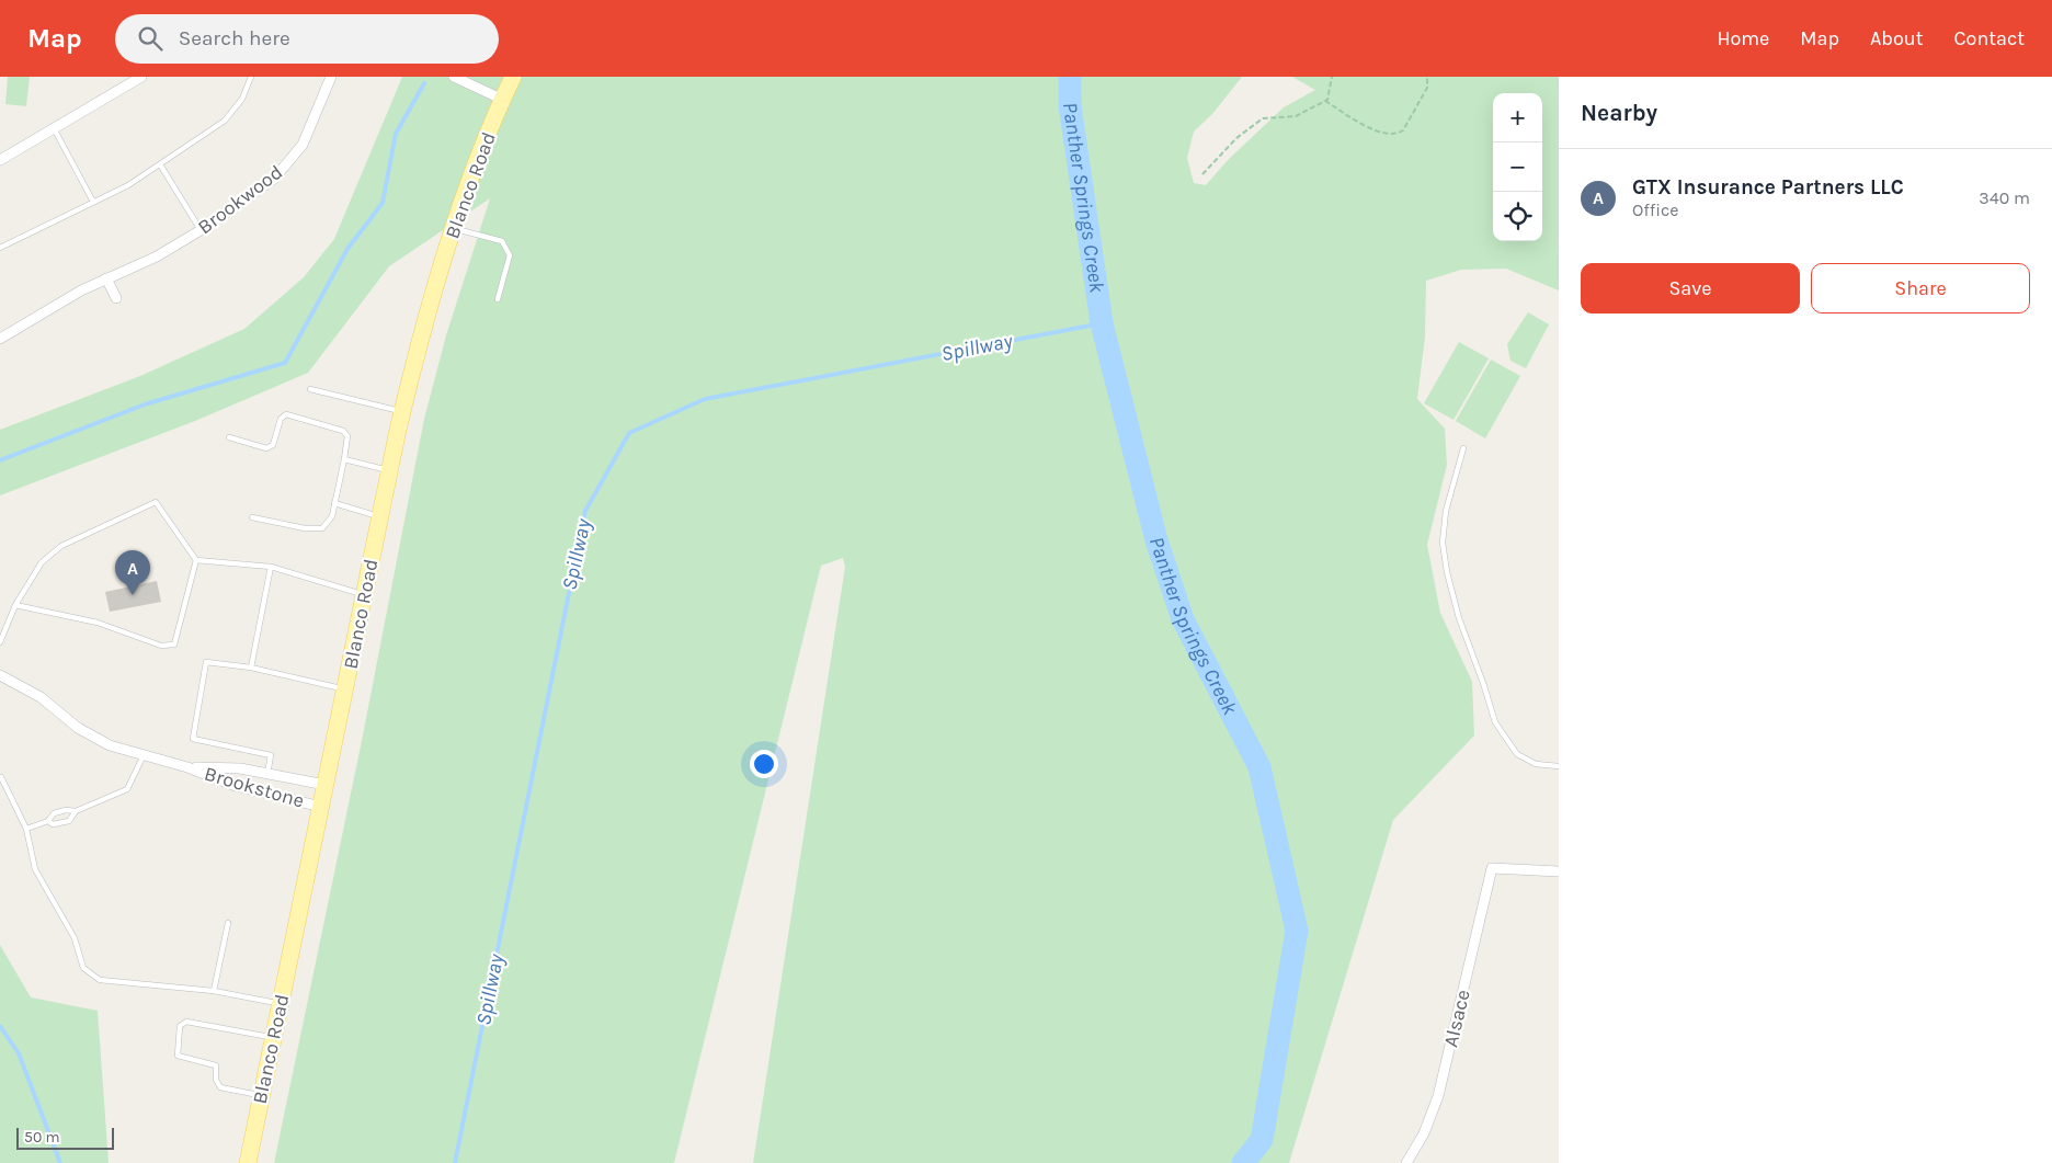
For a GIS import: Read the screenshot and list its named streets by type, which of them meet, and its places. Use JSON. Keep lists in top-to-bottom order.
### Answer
{
  "streets": {
    "main road": ["Blanco Road"],
    "street": ["Brookwood", "Brookstone", "Alsace"]
  },
  "crossings": [
    ["Blanco Road", "Brookstone"]
  ],
  "water": ["Panther Springs Creek", "Spillway"],
  "scale_bar": "50 m",
  "page": {
    "header": "Map",
    "search": "Search here",
    "nav": [
      "Home",
      "Map",
      "About",
      "Contact"
    ],
    "heading": "Nearby",
    "map_buttons": ["+", "−"],
    "list": [
      {
        "mark": "A",
        "name": "GTX Insurance Partners LLC",
        "note": "Office",
        "value": "340 m"
      }
    ],
    "buttons": ["Save", "Share"],
    "pins": "A",
    "scale": "50 m"
  }
}
